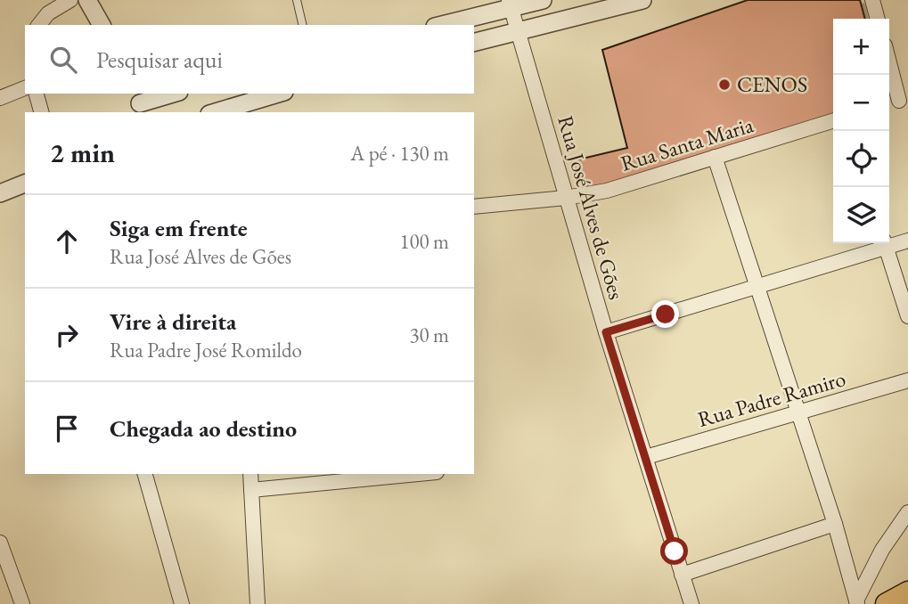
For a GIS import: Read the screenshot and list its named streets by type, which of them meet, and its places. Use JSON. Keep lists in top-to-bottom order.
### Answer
{
  "streets": {
    "street": ["Rua Santa Maria", "Rua José Alves de Gões", "Rua Padre Ramiro"]
  },
  "crossings": [
    ["Rua Santa Maria", "Rua José Alves de Gões"],
    ["Rua José Alves de Gões", "Rua Padre Ramiro"]
  ],
  "places": ["CENOS"],
  "page": {
    "map_buttons": ["+", "−"],
    "search": "Pesquisar aqui",
    "heading": ["2 min", "A pé · 130 m"],
    "list": [
      ["Siga em frente", "Rua José Alves de Gões", "100 m"],
      ["Vire à direita", "Rua Padre José Romildo", "30 m"],
      "Chegada ao destino"
    ]
  }
}
